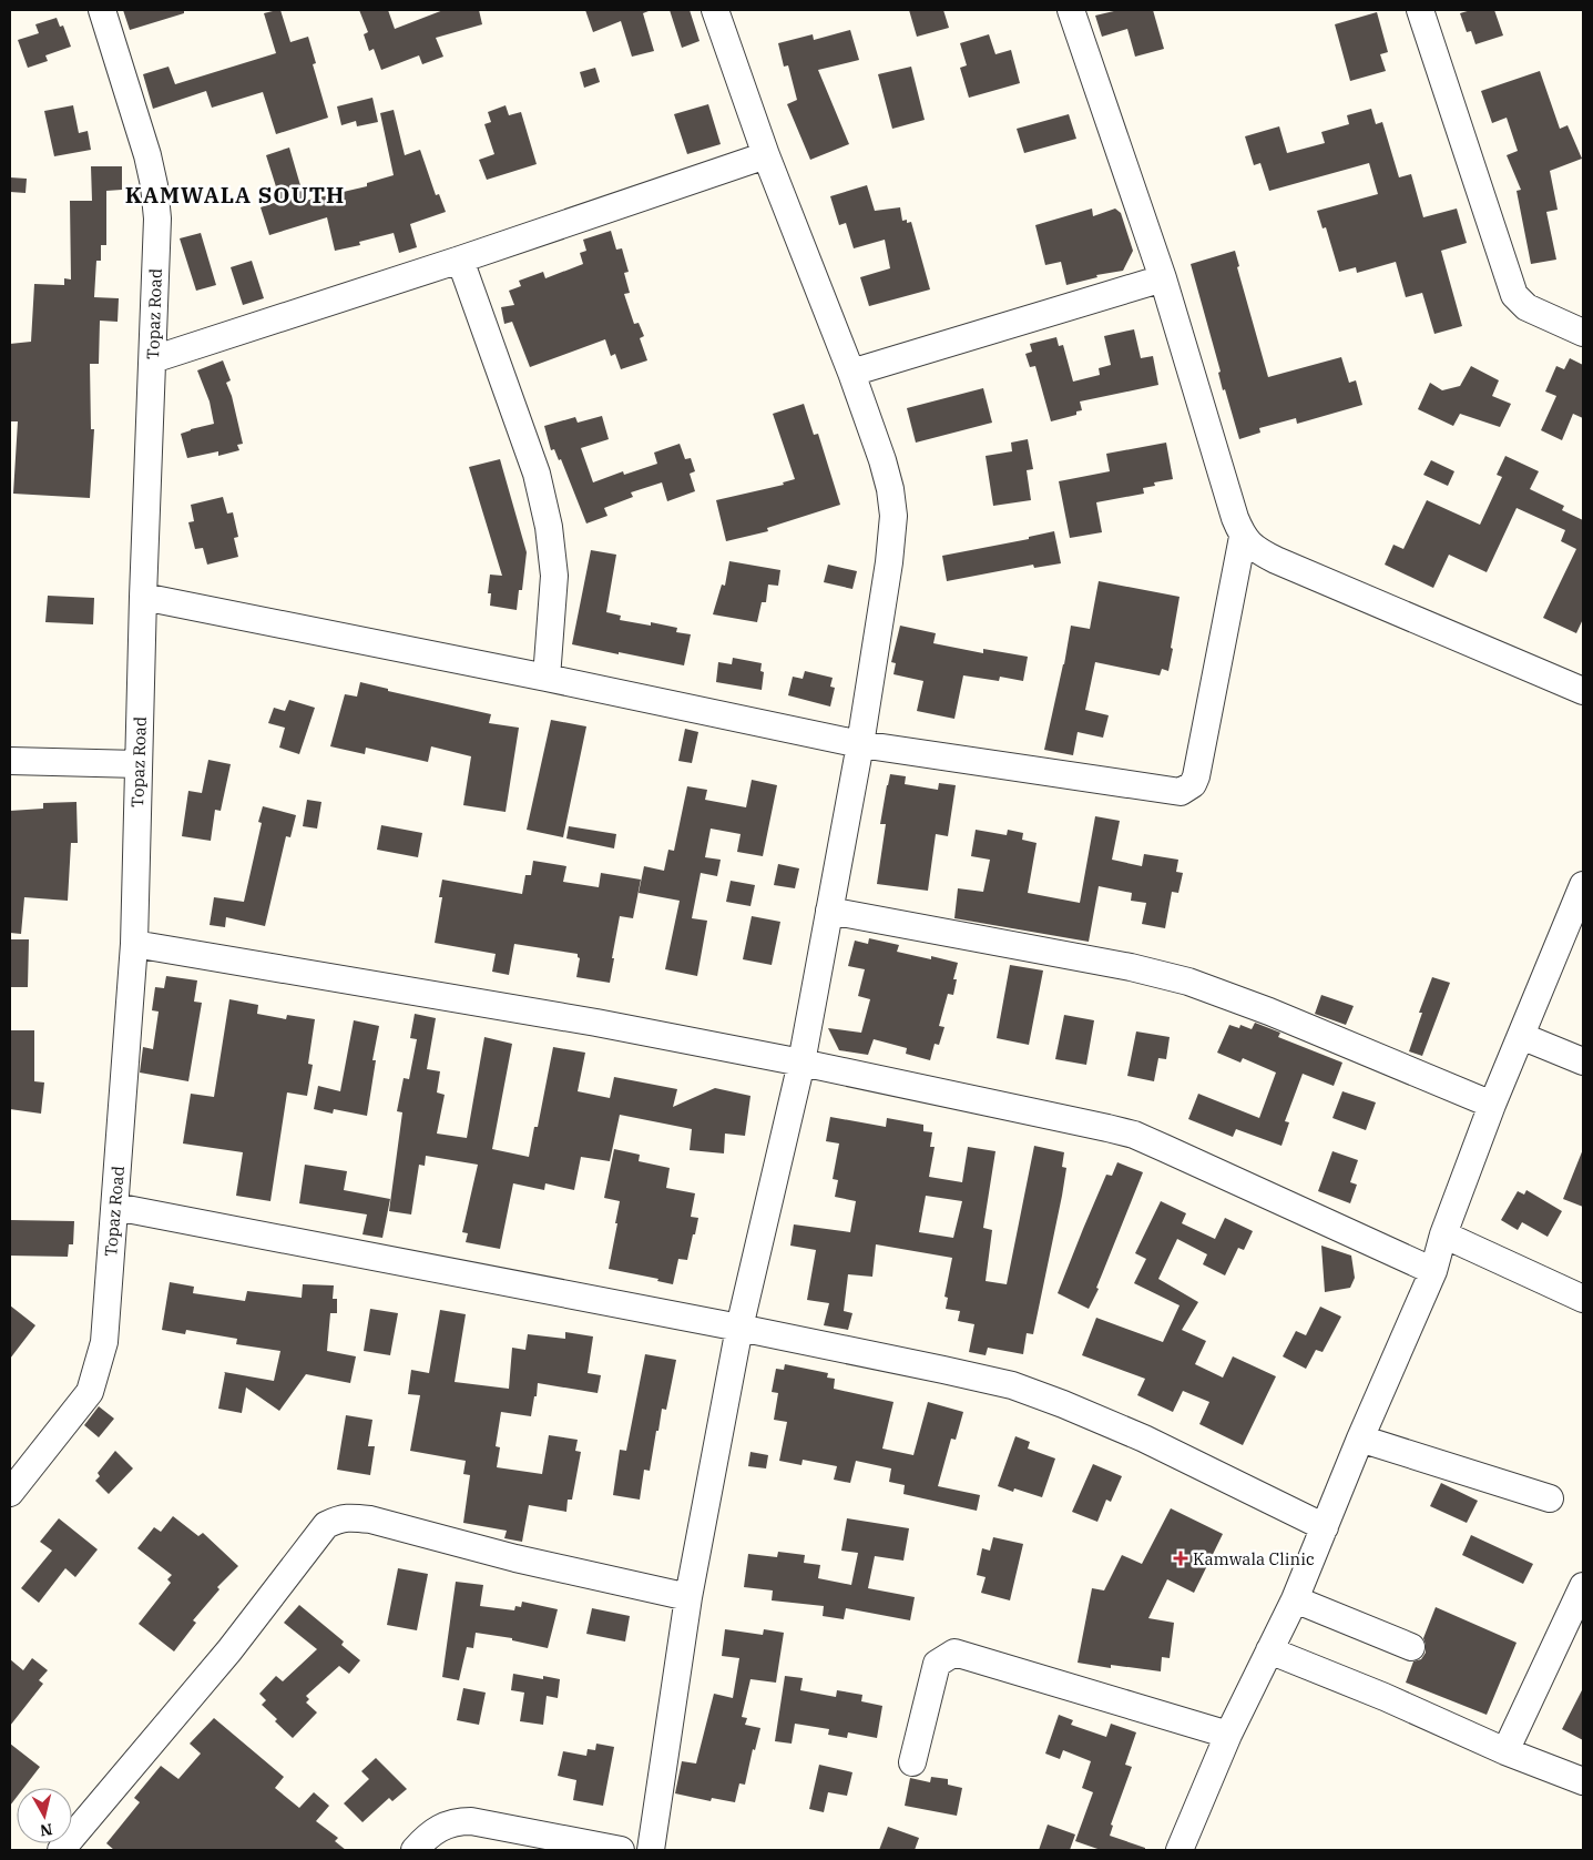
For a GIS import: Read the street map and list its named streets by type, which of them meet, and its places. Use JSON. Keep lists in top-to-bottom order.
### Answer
{
  "streets": {
    "street": ["Topaz Road"]
  },
  "districts": ["KAMWALA SOUTH"],
  "places": {
    "health": ["Kamwala Clinic"]
  },
  "north": "bottom"
}
